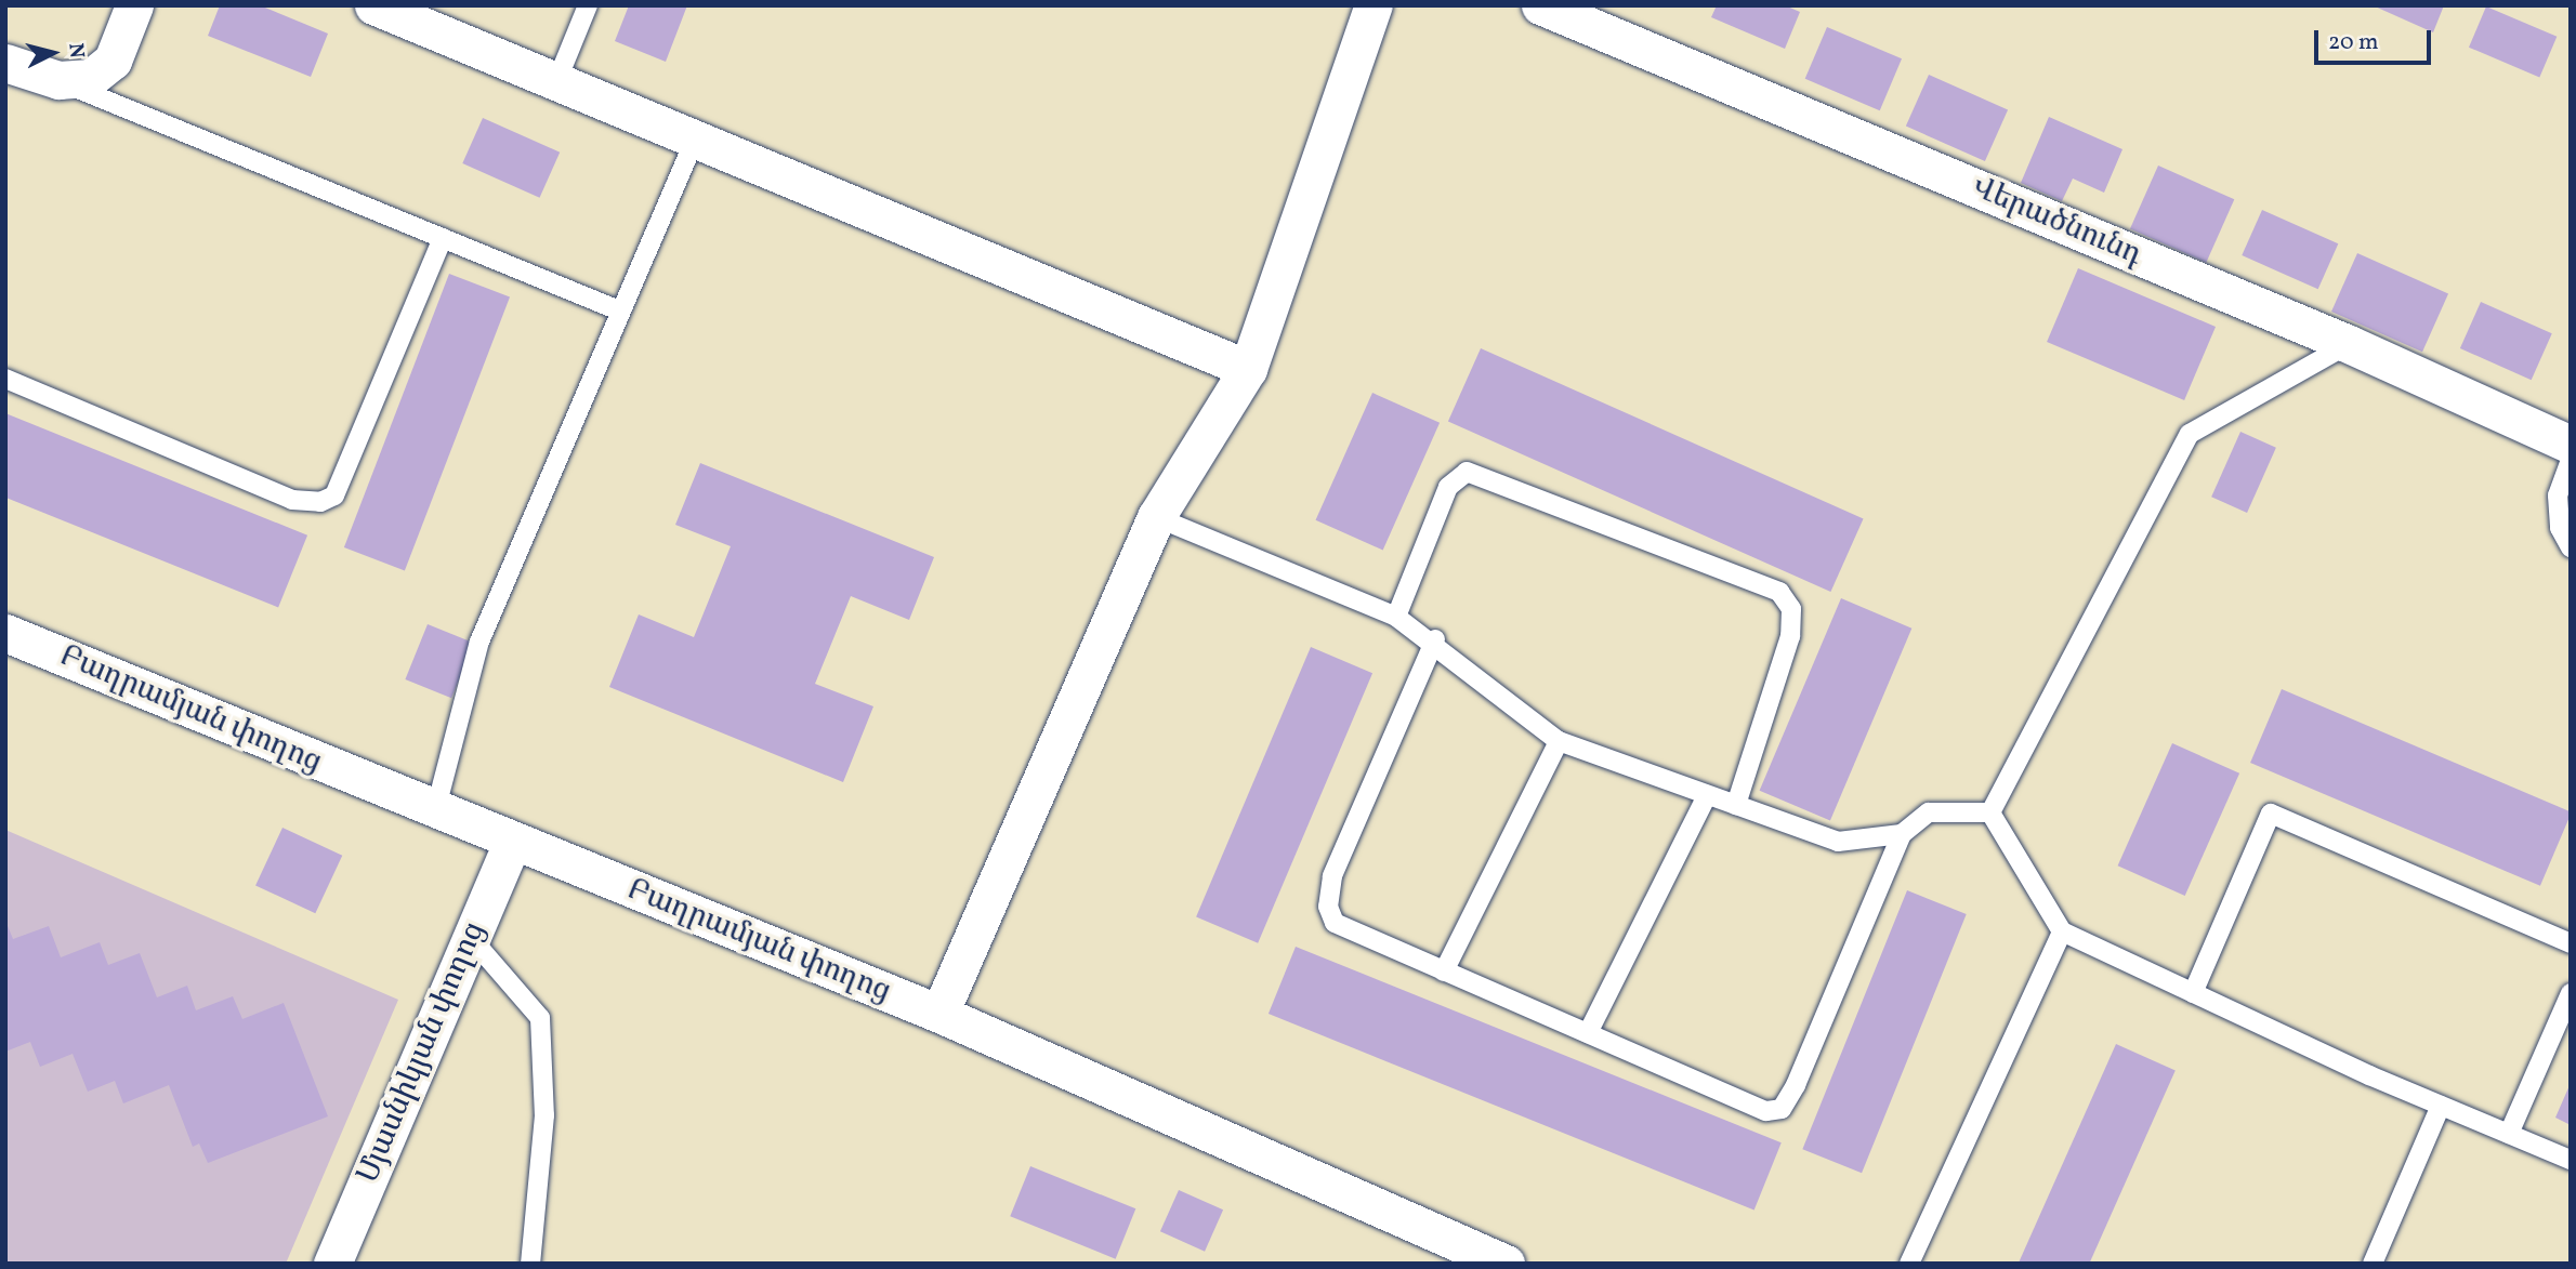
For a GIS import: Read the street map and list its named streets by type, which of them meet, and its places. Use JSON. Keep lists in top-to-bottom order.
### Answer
{
  "streets": {
    "street": ["Վերածնունդ", "Բաղրամյան փողոց", "Մյասնիկյան փողոց"]
  },
  "crossings": [
    ["Բաղրամյան փողոց", "Մյասնիկյան փողոց"]
  ],
  "scale_bar": "20 m",
  "north": "right"
}
